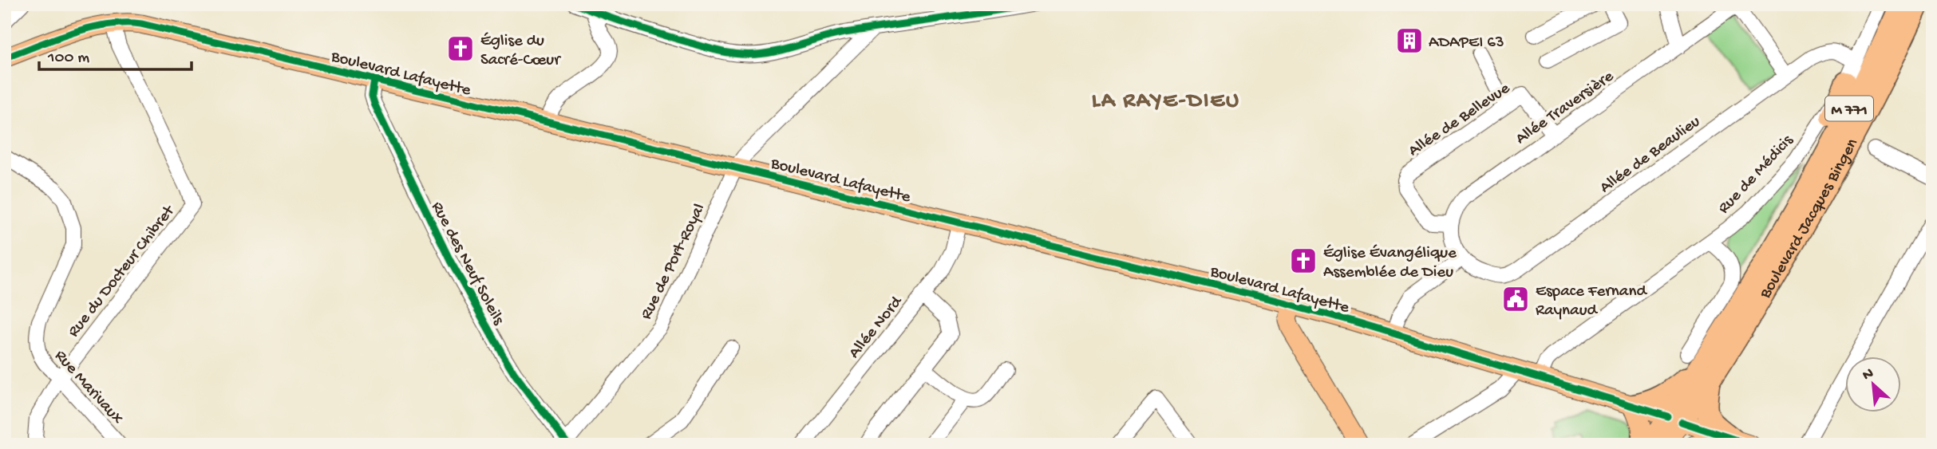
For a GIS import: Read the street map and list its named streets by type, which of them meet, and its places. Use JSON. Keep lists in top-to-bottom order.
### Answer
{
  "streets": {
    "highway": ["M 771", "Boulevard Jacques Bingen"],
    "main road": ["Boulevard Lafayette"],
    "street": [
      "Allée Traversière",
      "Allée de Bellevue",
      "Allée de Beaulieu",
      "Rue de Médicis",
      "Rue de Port-Royal",
      "Rue des Neuf Soleils",
      "Rue du Docteur Chibret",
      "Allée Nord",
      "Rue Marivaux"
    ]
  },
  "crossings": [
    ["Boulevard Lafayette", "M 771"],
    ["Boulevard Lafayette", "Rue de Médicis"],
    ["Boulevard Lafayette", "Boulevard Jacques Bingen"],
    ["Boulevard Lafayette", "Rue de Port-Royal"],
    ["Boulevard Lafayette", "Rue des Neuf Soleils"],
    ["Boulevard Lafayette", "Rue du Docteur Chibret"],
    ["Boulevard Lafayette", "Allée Nord"],
    ["Allée Traversière", "Allée de Bellevue"],
    ["M 771", "Boulevard Jacques Bingen"],
    ["Allée de Beaulieu", "Rue de Médicis"],
    ["Rue de Port-Royal", "Rue des Neuf Soleils"],
    ["Rue du Docteur Chibret", "Rue Marivaux"]
  ],
  "districts": ["LA RAYE-DIEU"],
  "places": {
    "building": ["ADAPEI 63"],
    "church": ["Église du Sacré-Cœur", "Église Évangélique Assemblée de Dieu"],
    "public building": ["Espace Fernand Raynaud"]
  },
  "scale_bar": "100 m",
  "north": "top left"
}
